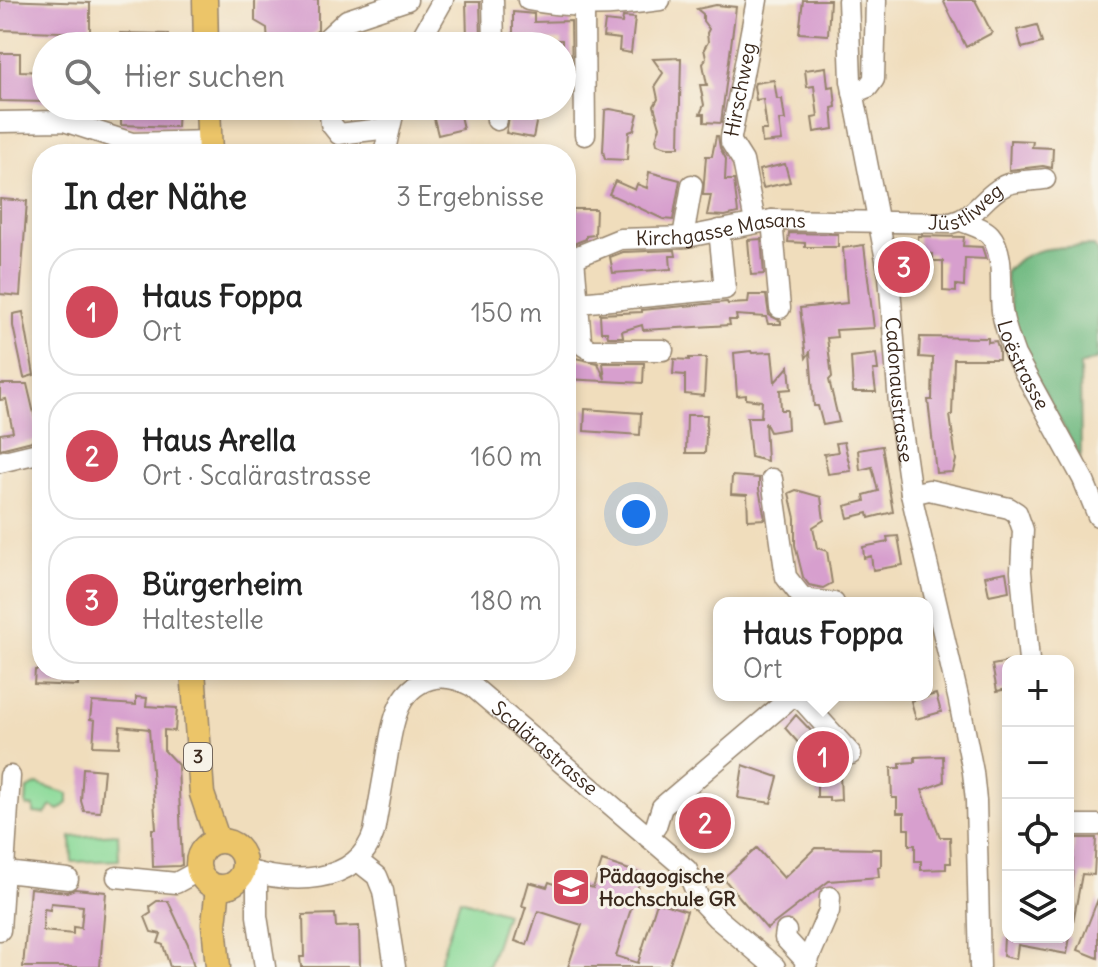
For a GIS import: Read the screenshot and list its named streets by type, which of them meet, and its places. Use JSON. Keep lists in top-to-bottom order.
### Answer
{
  "streets": {
    "main road": ["3"],
    "street": [
      "Hirschweg",
      "Jüstliweg",
      "Kirchgasse Masans",
      "Loëstrasse",
      "Cadonaustrasse",
      "Scalärastrasse"
    ]
  },
  "crossings": [
    ["Hirschweg", "Kirchgasse Masans"],
    ["Jüstliweg", "Kirchgasse Masans"],
    ["Jüstliweg", "Loëstrasse"],
    ["Jüstliweg", "Cadonaustrasse"],
    ["Kirchgasse Masans", "Cadonaustrasse"]
  ],
  "places": {
    "school or university": ["Pädagogische Hochschule GR"]
  },
  "page": {
    "search": "Hier suchen",
    "heading": ["In der Nähe", "3 Ergebnisse"],
    "pins": ["3", "1", "2"],
    "list": [
      {
        "mark": "1",
        "name": "Haus Foppa",
        "note": "Ort",
        "value": "150 m"
      },
      {
        "mark": "2",
        "name": "Haus Arella",
        "note": "Ort · Scalärastrasse",
        "value": "160 m"
      },
      {
        "mark": "3",
        "name": "Bürgerheim",
        "note": "Haltestelle",
        "value": "180 m"
      }
    ],
    "popup": ["Haus Foppa", "Ort"],
    "map_buttons": ["+", "−"]
  }
}
